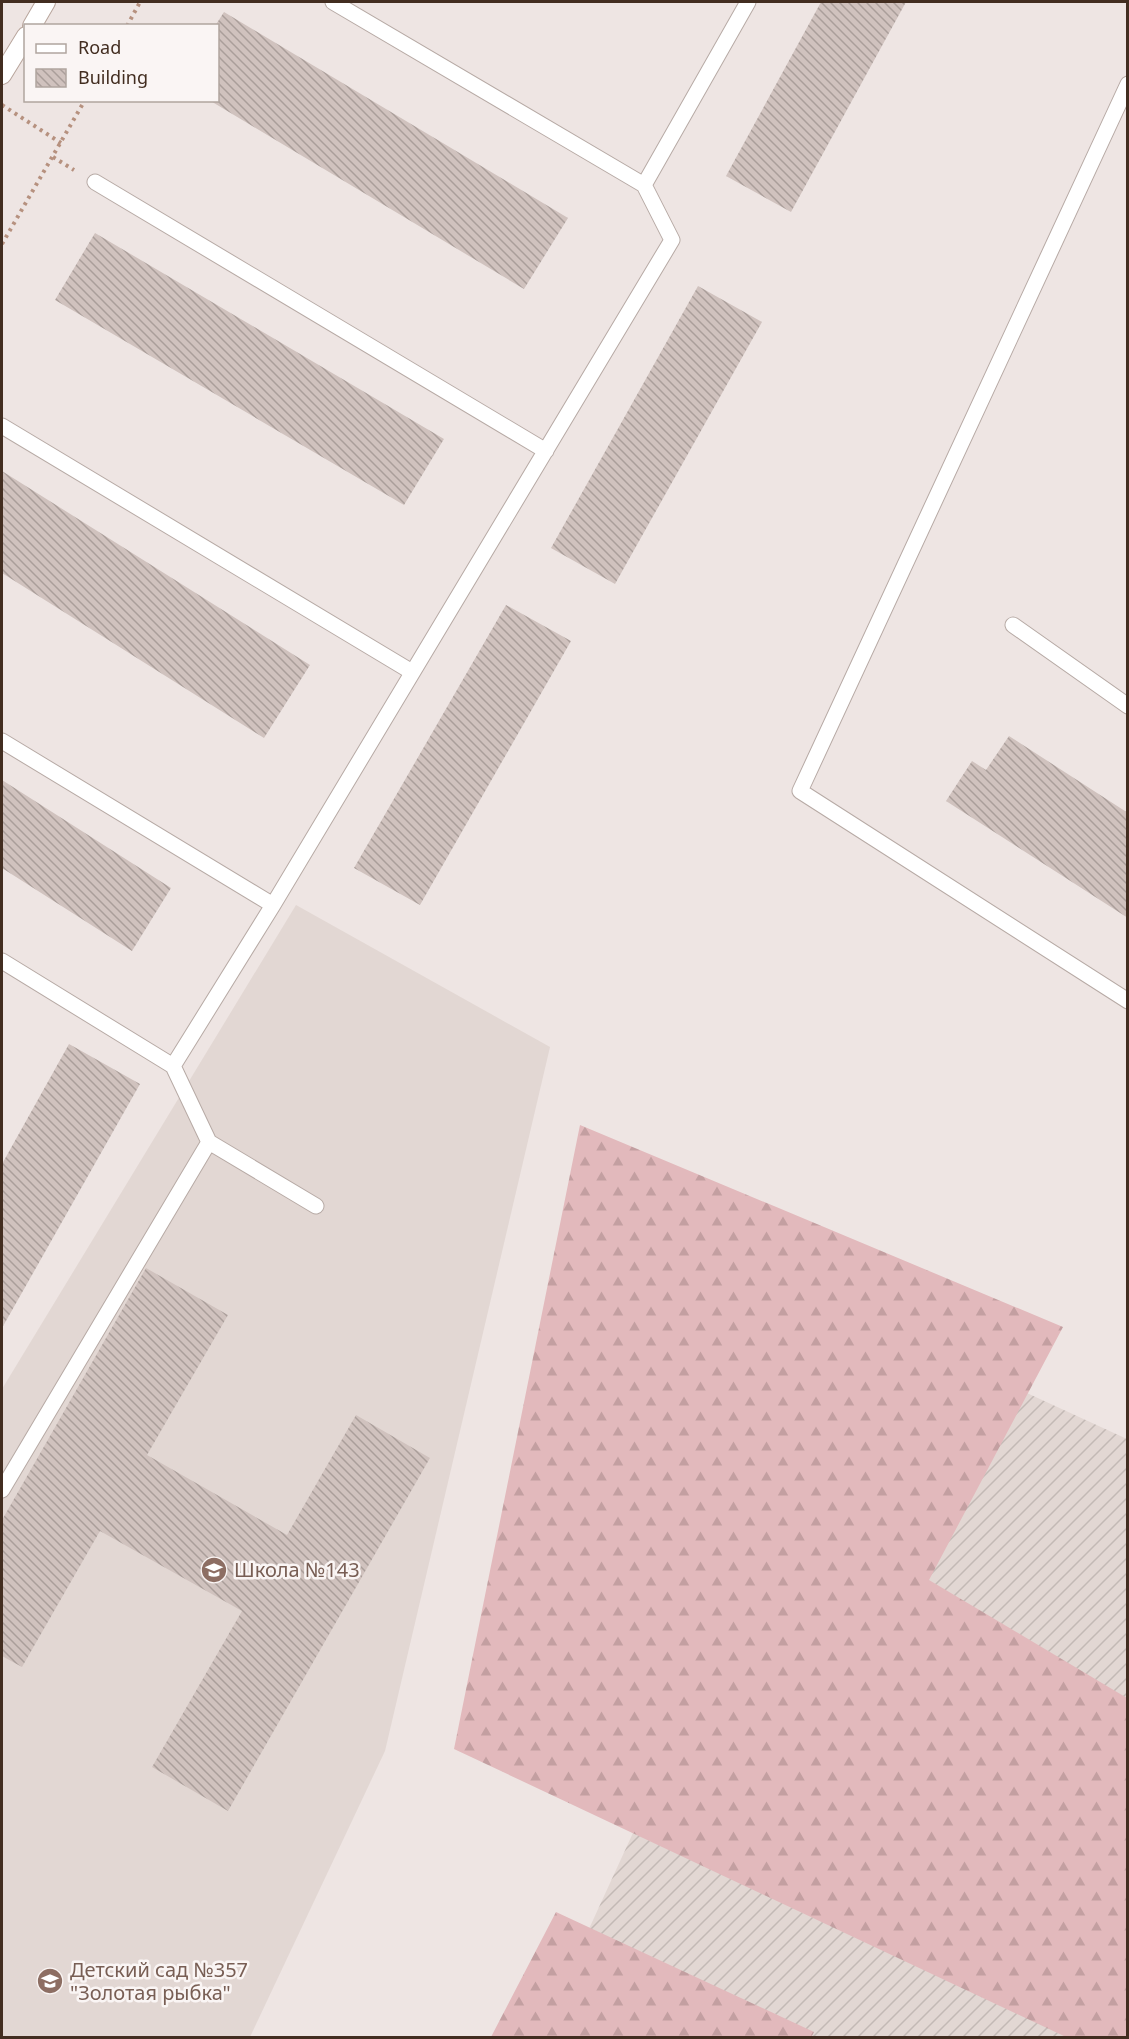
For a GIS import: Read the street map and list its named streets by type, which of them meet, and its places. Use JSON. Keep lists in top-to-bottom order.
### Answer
{
  "places": {
    "school or university": ["Школа №143", "Детский сад №357 \"Золотая рыбка\""]
  },
  "legend": ["Road", "Building"]
}
